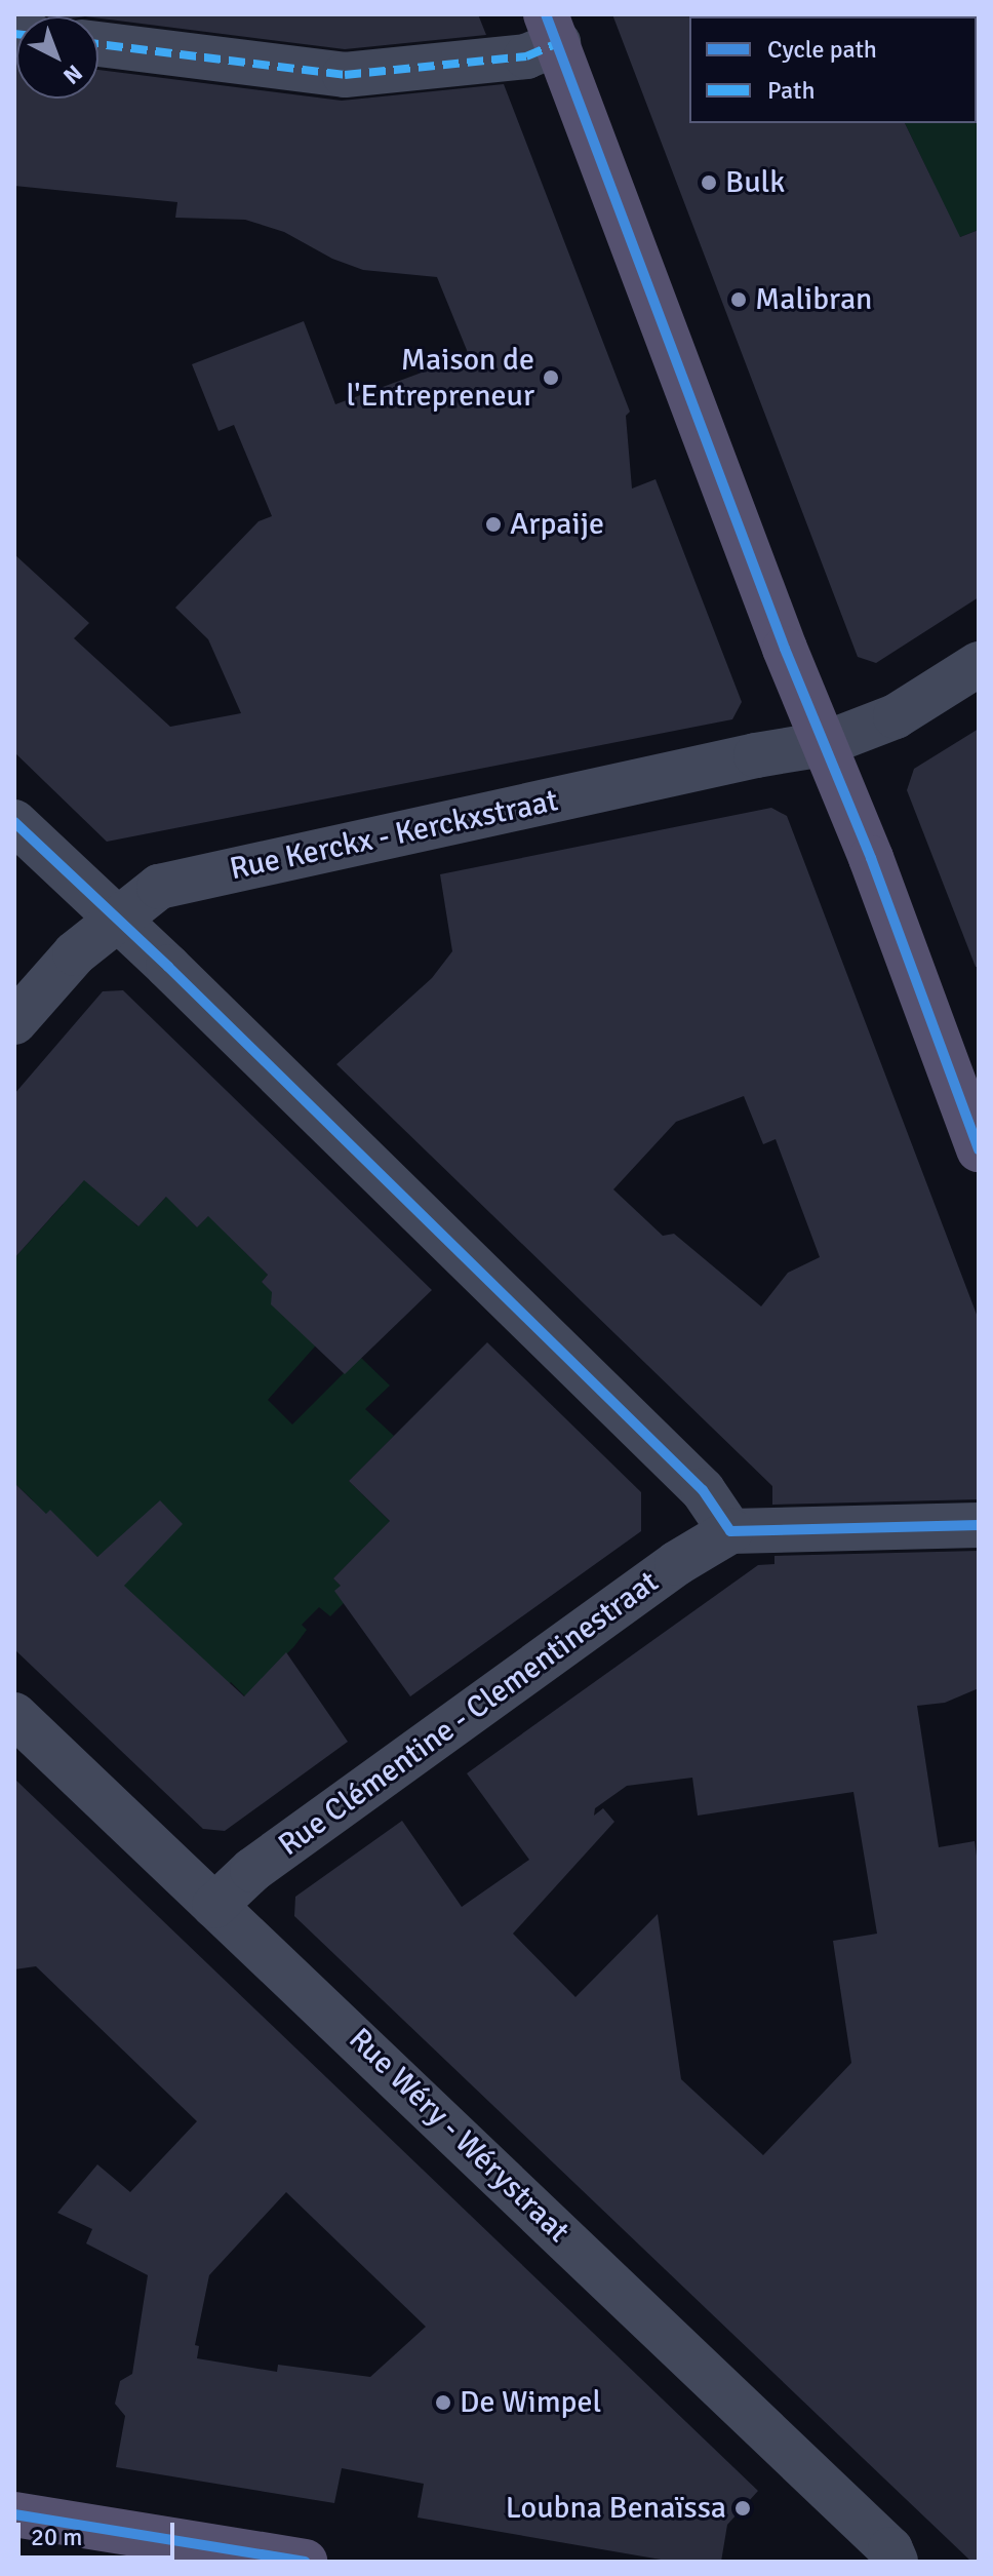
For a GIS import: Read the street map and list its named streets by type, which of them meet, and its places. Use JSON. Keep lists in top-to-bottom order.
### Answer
{
  "streets": {
    "street": ["Rue Kerckx - Kerckxstraat", "Rue Clémentine - Clementinestraat", "Rue Wéry - Wérystraat"]
  },
  "crossings": [
    ["Rue Clémentine - Clementinestraat", "Rue Wéry - Wérystraat"]
  ],
  "places": [
    "Bulk",
    "Malibran",
    "Maison de l'Entrepreneur",
    "Arpaije",
    "De Wimpel",
    "Loubna Benaïssa"
  ],
  "legend": ["Cycle path", "Path"],
  "scale_bar": "20 m",
  "north": "bottom right"
}
